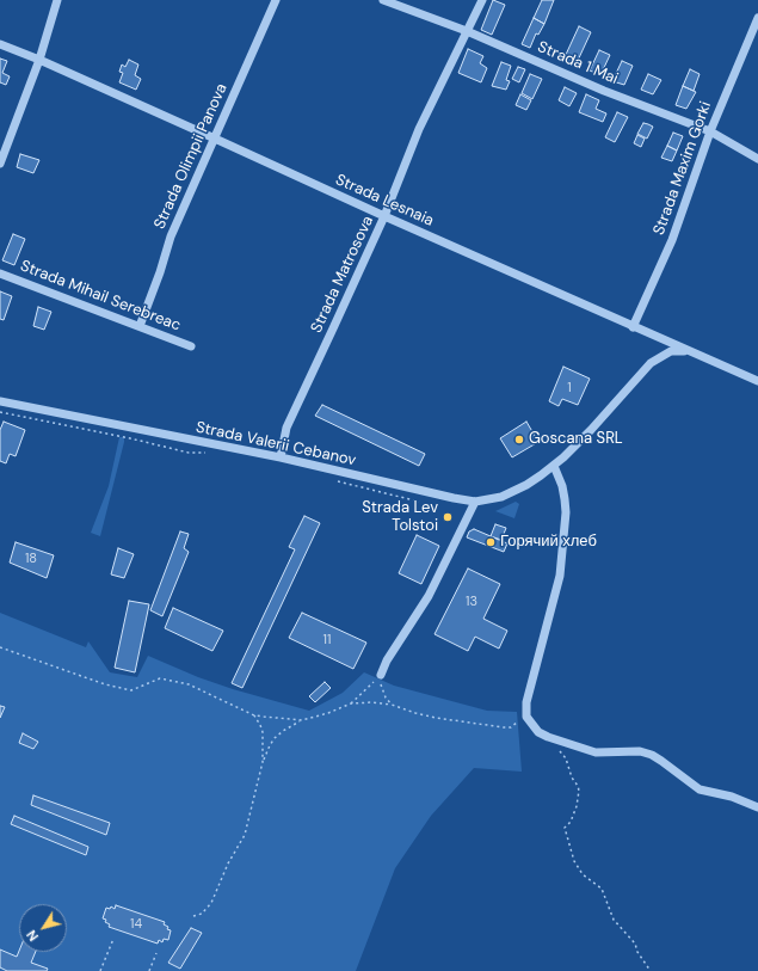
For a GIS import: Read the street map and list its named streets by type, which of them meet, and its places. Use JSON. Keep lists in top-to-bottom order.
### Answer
{
  "streets": {
    "street": [
      "Strada 1 Mai",
      "Strada Olimpii Panova",
      "Strada Maxim Gorki",
      "Strada Lesnaia",
      "Strada Matrosova",
      "Strada Mihail Serebreac",
      "Strada Valerii Cebanov"
    ]
  },
  "crossings": [
    ["Strada 1 Mai", "Strada Maxim Gorki"],
    ["Strada 1 Mai", "Strada Matrosova"],
    ["Strada Olimpii Panova", "Strada Lesnaia"],
    ["Strada Olimpii Panova", "Strada Mihail Serebreac"],
    ["Strada Maxim Gorki", "Strada Lesnaia"],
    ["Strada Lesnaia", "Strada Matrosova"],
    ["Strada Matrosova", "Strada Valerii Cebanov"]
  ],
  "places": ["Goscana SRL", "Strada Lev Tolstoi", "Горячий хлеб"],
  "house_numbers": [
    "1",
    "18",
    "13",
    "11",
    "14"
  ],
  "north": "bottom left"
}
